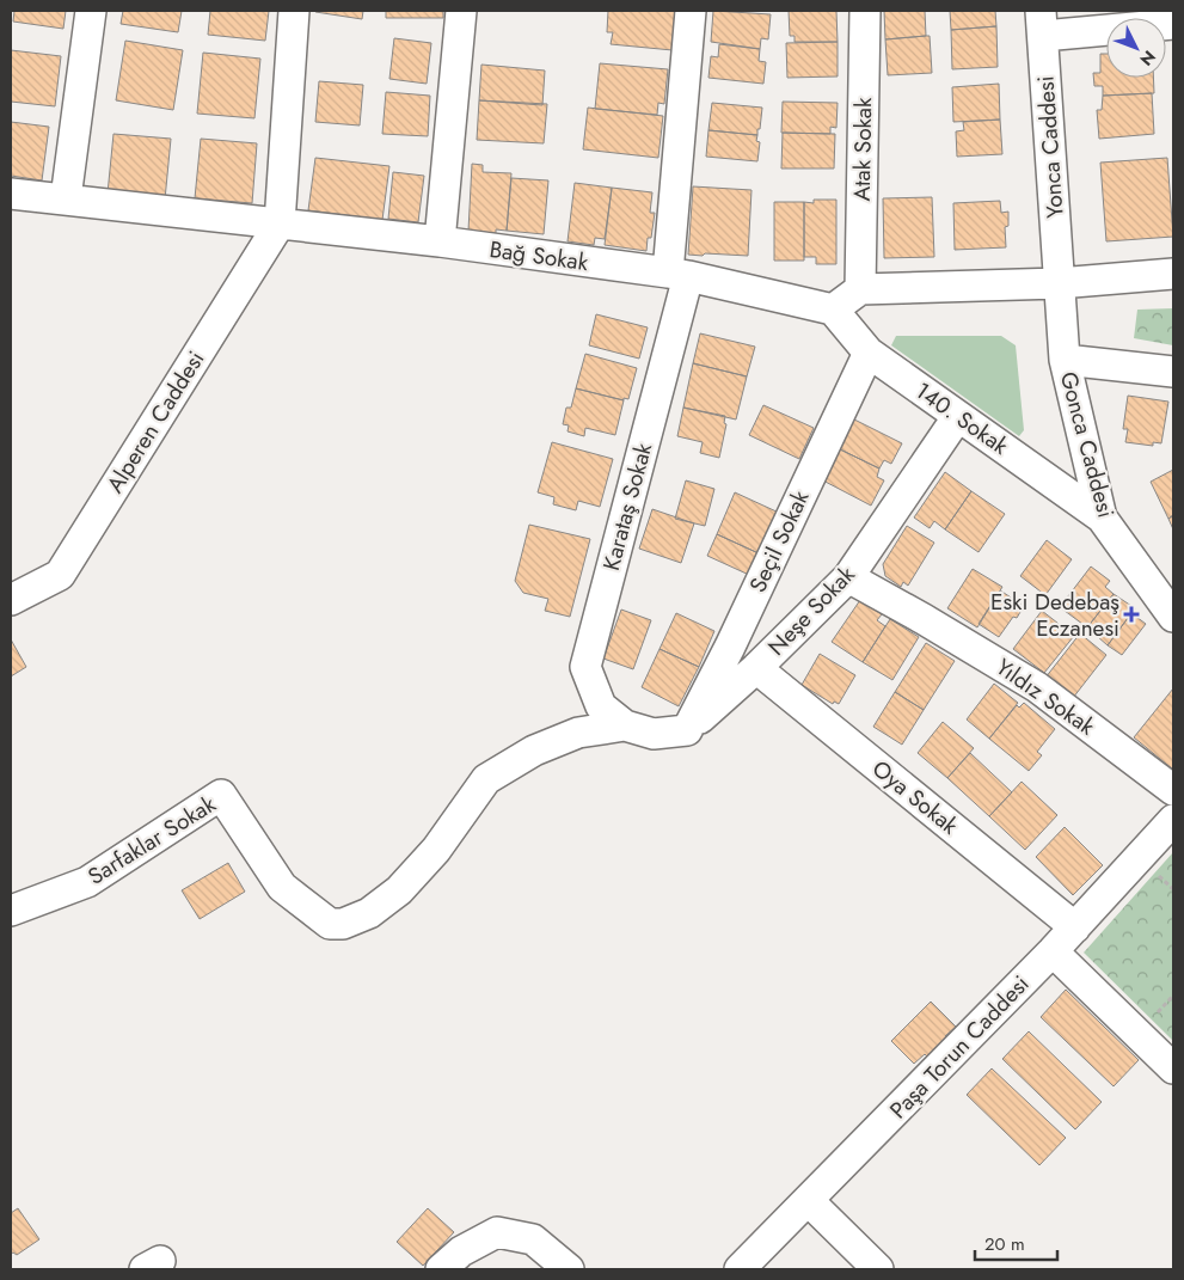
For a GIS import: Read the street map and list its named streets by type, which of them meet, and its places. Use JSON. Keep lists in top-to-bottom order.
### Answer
{
  "streets": {
    "street": [
      "Yonca Caddesi",
      "Atak Sokak",
      "Bağ Sokak",
      "140. Sokak",
      "Alperen Caddesi",
      "Gonca Caddesi",
      "Karataş Sokak",
      "Seçil Sokak",
      "Neşe Sokak",
      "Yıldız Sokak",
      "Oya Sokak",
      "Sarfaklar Sokak",
      "Paşa Torun Caddesi"
    ]
  },
  "crossings": [
    ["Yonca Caddesi", "Gonca Caddesi"],
    ["Bağ Sokak", "140. Sokak"],
    ["Bağ Sokak", "Alperen Caddesi"],
    ["Bağ Sokak", "Karataş Sokak"],
    ["140. Sokak", "Gonca Caddesi"],
    ["140. Sokak", "Seçil Sokak"],
    ["140. Sokak", "Neşe Sokak"],
    ["Karataş Sokak", "Sarfaklar Sokak"],
    ["Seçil Sokak", "Neşe Sokak"],
    ["Neşe Sokak", "Yıldız Sokak"],
    ["Neşe Sokak", "Oya Sokak"],
    ["Oya Sokak", "Paşa Torun Caddesi"]
  ],
  "places": {
    "health": ["Eski Dedebaş Eczanesi"]
  },
  "scale_bar": "20 m",
  "north": "bottom right"
}
